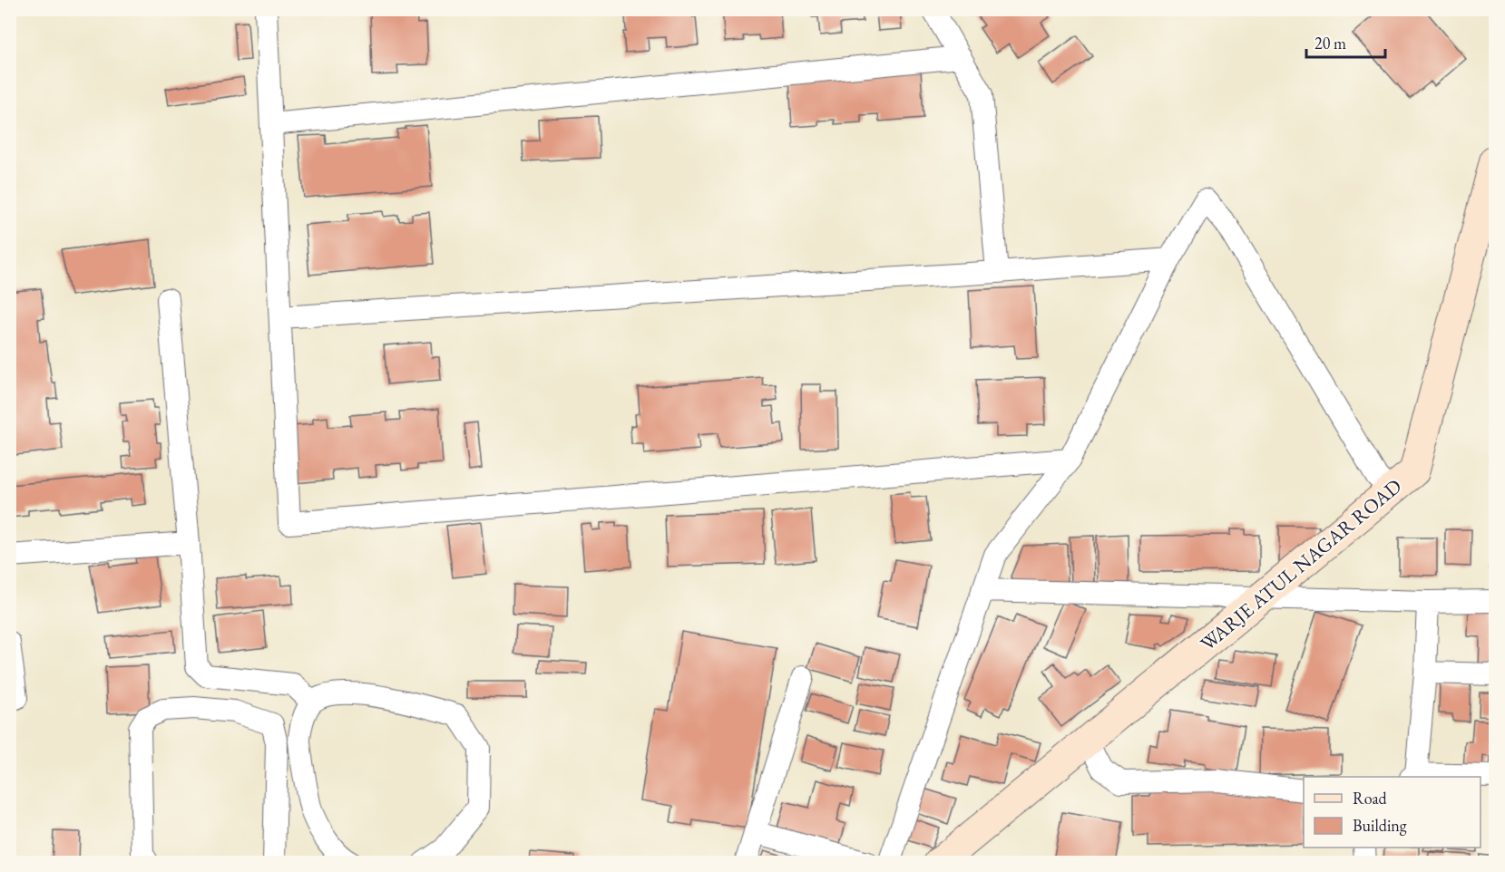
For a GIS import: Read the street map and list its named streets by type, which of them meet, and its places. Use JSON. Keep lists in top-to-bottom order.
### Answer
{
  "streets": {
    "street": ["WARJE ATUL NAGAR ROAD"]
  },
  "legend": ["Road", "Building"],
  "scale_bar": "20 m"
}
